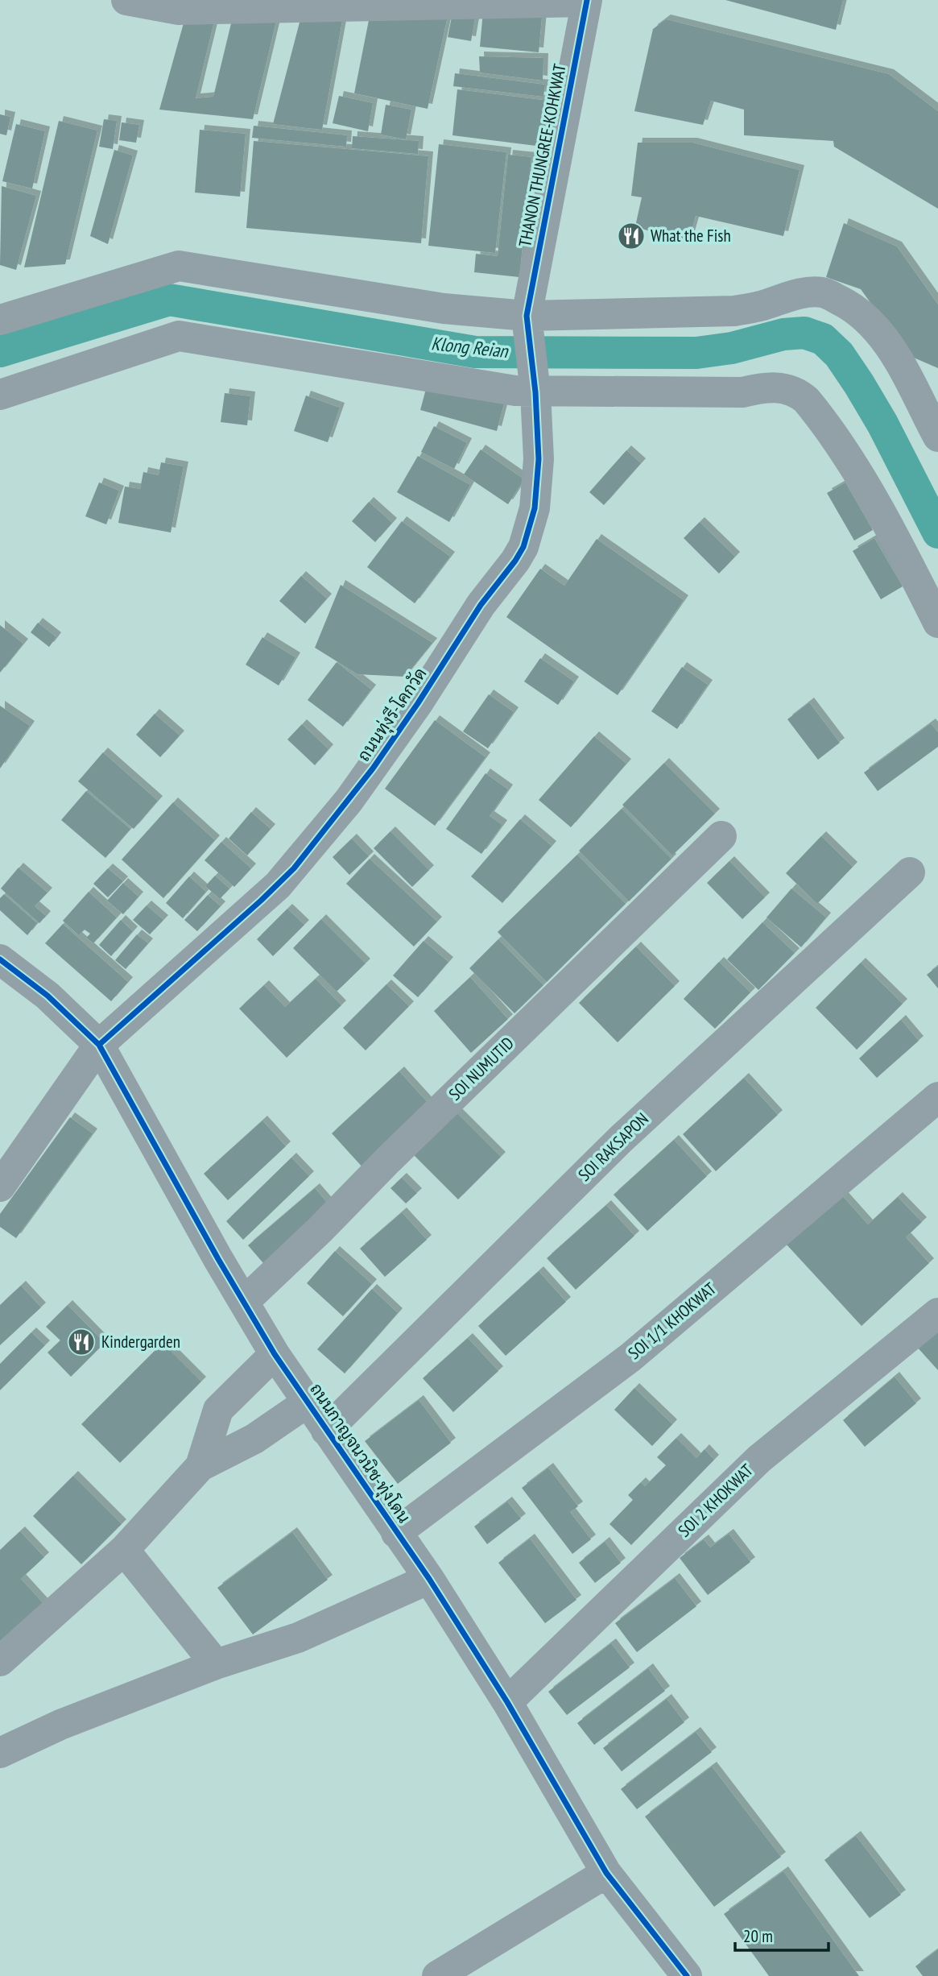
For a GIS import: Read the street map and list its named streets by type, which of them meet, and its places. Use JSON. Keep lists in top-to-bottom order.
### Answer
{
  "streets": {
    "street": [
      "THANON THUNGREE-KOHKWAT",
      "ถนนทุ่งรี-โคกวัด",
      "SOI NUMUTID",
      "SOI RAKSAPON",
      "SOI 1/1 KHOKWAT",
      "ถนนกาญจนวนิช-ทุ่งโดน",
      "SOI 2 KHOKWAT"
    ]
  },
  "crossings": [
    ["THANON THUNGREE-KOHKWAT", "ถนนทุ่งรี-โคกวัด"],
    ["ถนนทุ่งรี-โคกวัด", "ถนนกาญจนวนิช-ทุ่งโดน"],
    ["SOI NUMUTID", "ถนนกาญจนวนิช-ทุ่งโดน"],
    ["SOI RAKSAPON", "ถนนกาญจนวนิช-ทุ่งโดน"],
    ["SOI 1/1 KHOKWAT", "ถนนกาญจนวนิช-ทุ่งโดน"],
    ["ถนนกาญจนวนิช-ทุ่งโดน", "SOI 2 KHOKWAT"]
  ],
  "water": ["Klong Reian"],
  "places": {
    "restaurant": ["What the Fish", "Kindergarden"]
  },
  "scale_bar": "20 m"
}
